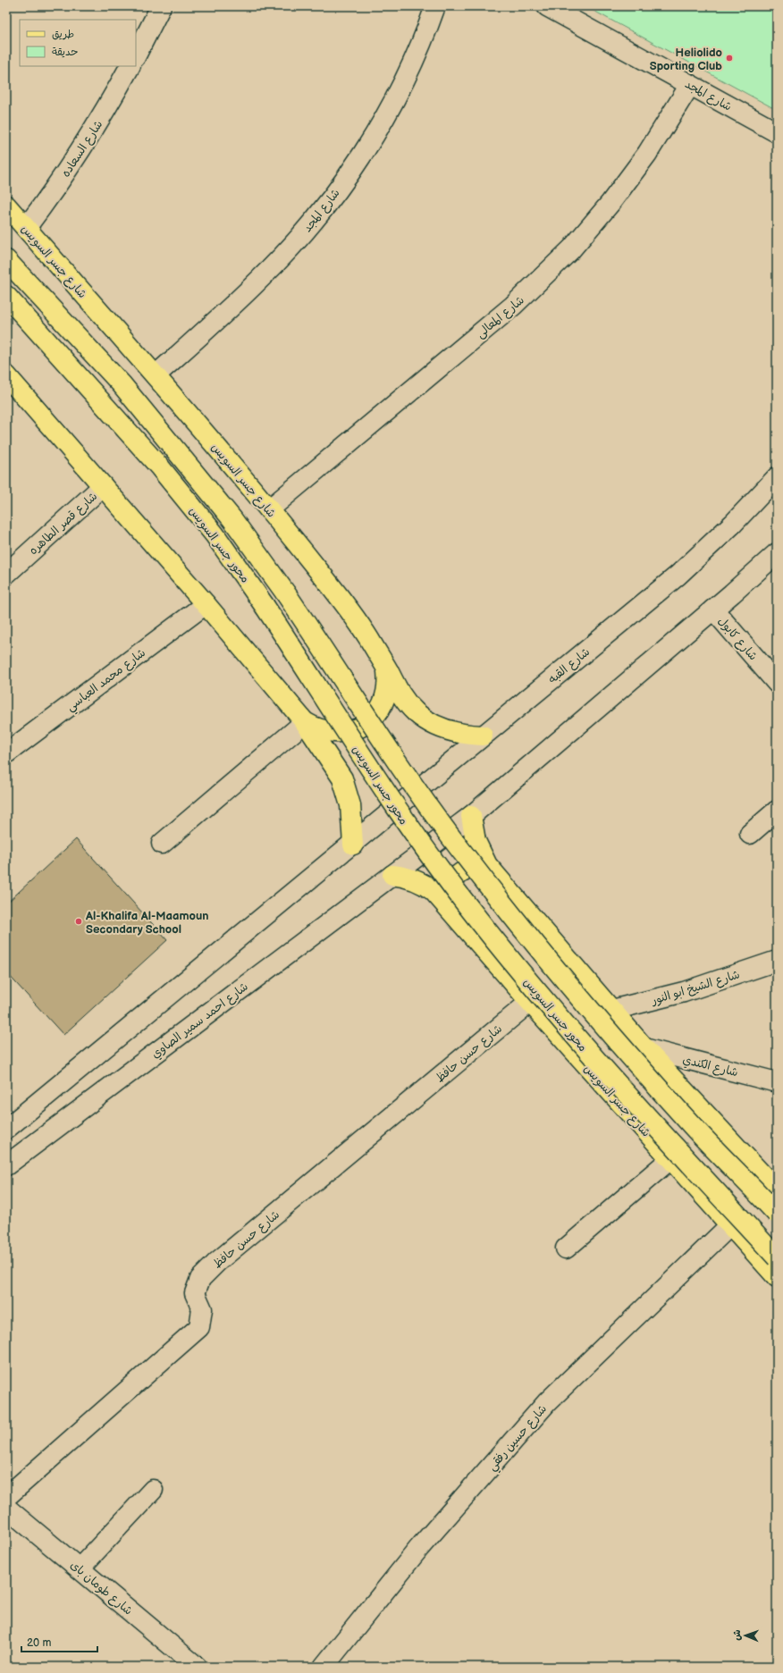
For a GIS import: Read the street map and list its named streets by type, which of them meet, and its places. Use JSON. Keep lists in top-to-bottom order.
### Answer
{
  "streets": {
    "main road": ["شارع جسر السويس", "محور جسر السويس"],
    "street": [
      "شارع المجد",
      "شارع السعاده",
      "شارع المعالى",
      "شارع قصر الطاهره",
      "شارع كابول",
      "شارع القبه",
      "شارع محمد العباسي",
      "شارع الشيخ ابو النور",
      "شارع احمد سمير الصاوي",
      "شارع حسن حافظ",
      "شارع الكندي",
      "شارع حسين رفقي",
      "شارع طومان باى"
    ]
  },
  "crossings": [
    ["شارع المجد", "شارع جسر السويس"],
    ["شارع المجد", "شارع المعالى"],
    ["شارع السعاده", "شارع جسر السويس"],
    ["شارع جسر السويس", "شارع المعالى"],
    ["شارع جسر السويس", "شارع القبه"],
    ["شارع جسر السويس", "شارع احمد سمير الصاوي"],
    ["شارع جسر السويس", "شارع حسن حافظ"],
    ["شارع جسر السويس", "شارع حسين رفقي"]
  ],
  "places": ["Heliolido Sporting Club", "Al-Khalifa Al-Maamoun Secondary School"],
  "legend": ["طريق", "حديقة"],
  "scale_bar": "20 m",
  "north": "left"
}
